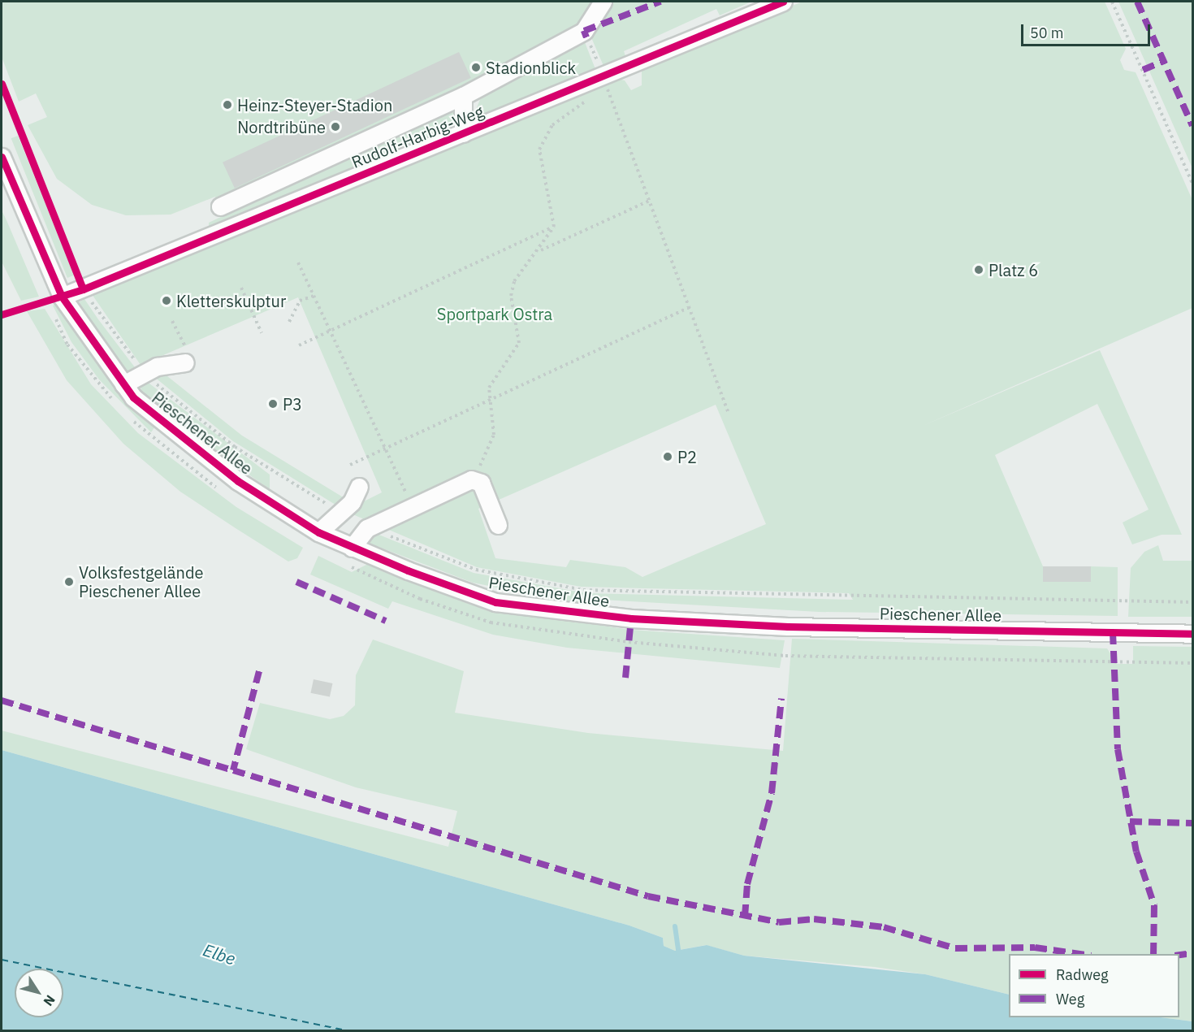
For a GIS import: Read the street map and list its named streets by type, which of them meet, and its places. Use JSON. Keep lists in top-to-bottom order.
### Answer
{
  "streets": {
    "street": ["Rudolf-Harbig-Weg", "Pieschener Allee"]
  },
  "crossings": [
    ["Rudolf-Harbig-Weg", "Pieschener Allee"]
  ],
  "water": ["Elbe"],
  "parks": ["Sportpark Ostra"],
  "places": [
    "Stadionblick",
    "Heinz-Steyer-Stadion",
    "Nordtribüne",
    "Platz 6",
    "Kletterskulptur",
    "P3",
    "P2",
    "Volksfestgelände Pieschener Allee"
  ],
  "legend": ["Radweg", "Weg"],
  "scale_bar": "50 m",
  "north": "bottom right"
}
